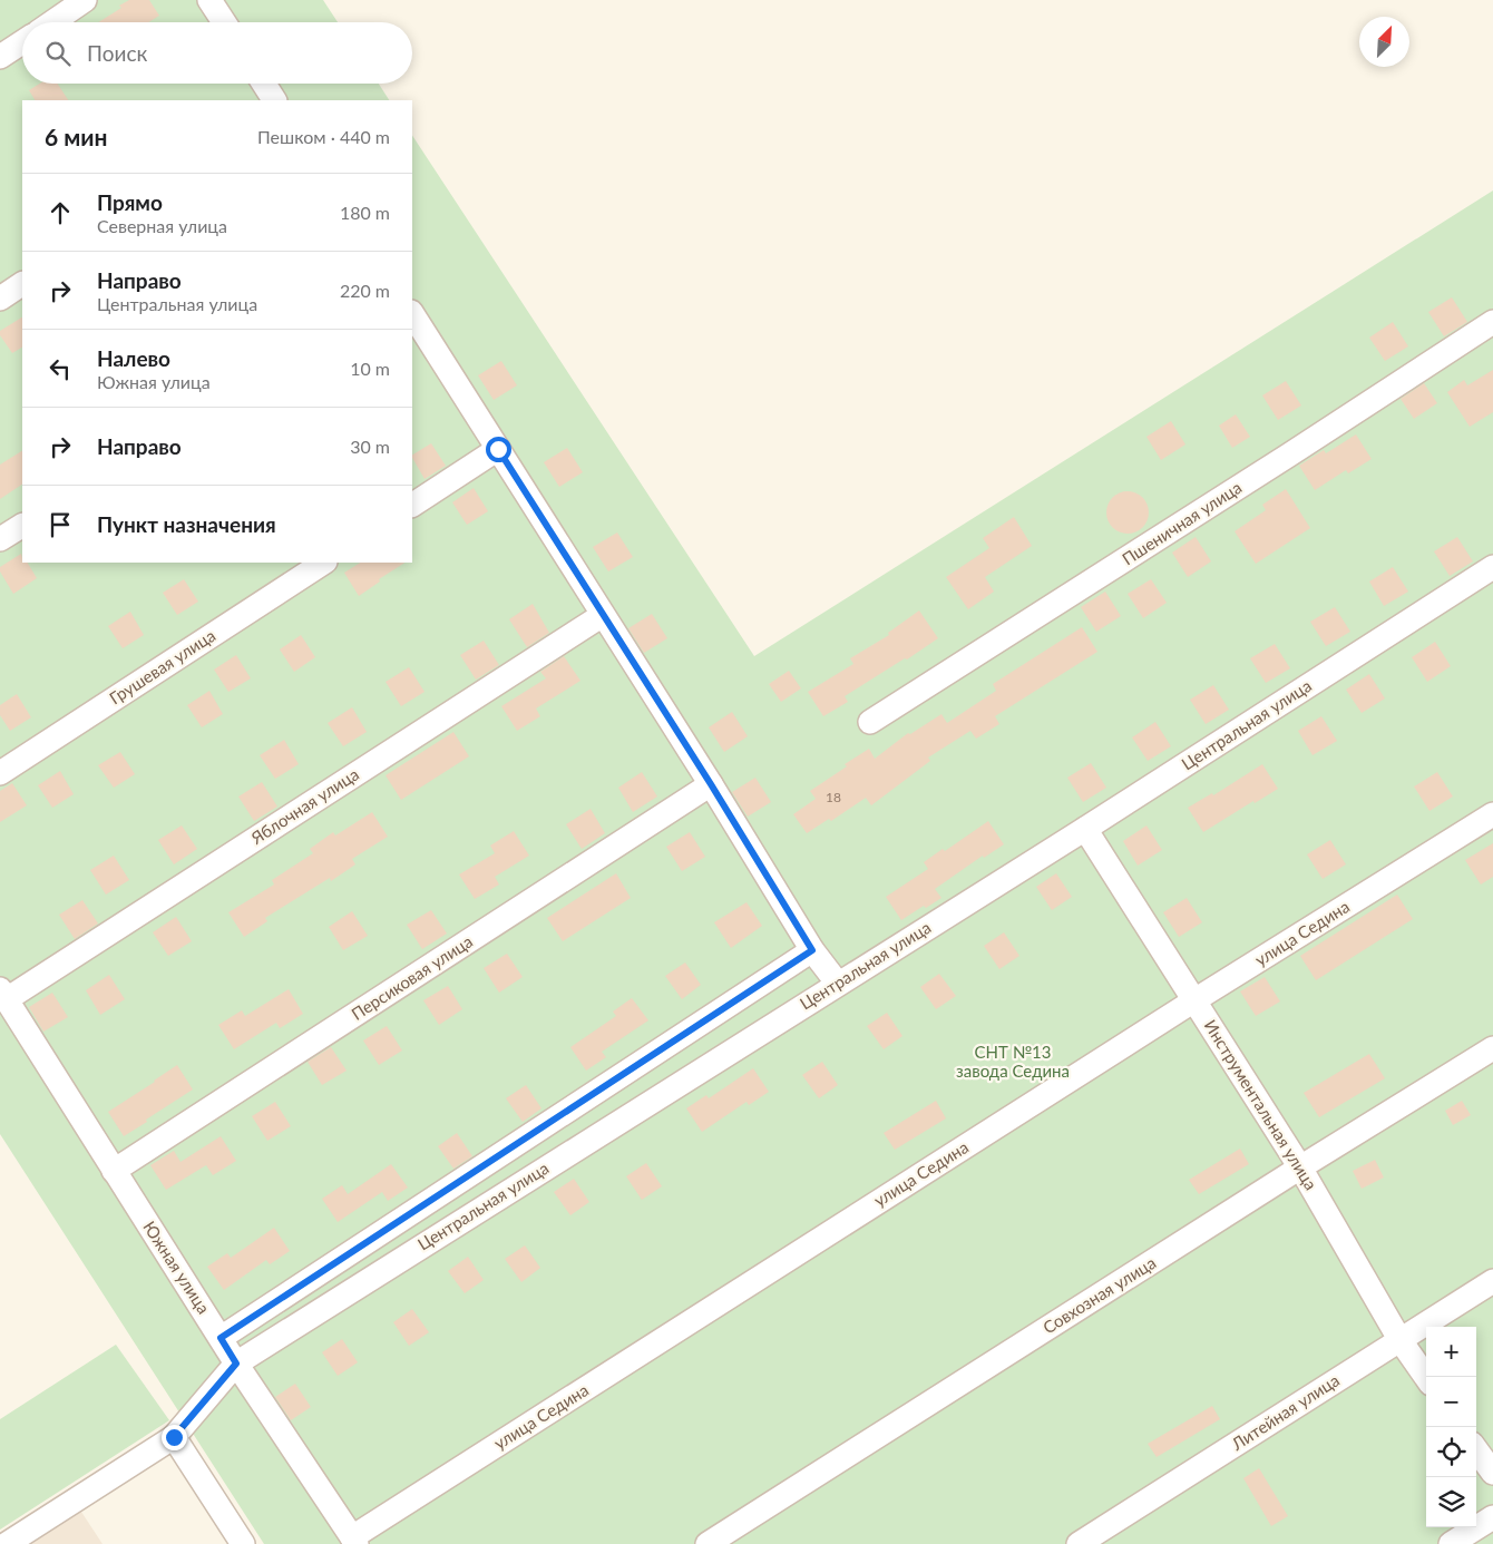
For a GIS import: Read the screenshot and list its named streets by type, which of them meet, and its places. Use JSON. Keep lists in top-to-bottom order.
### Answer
{
  "streets": {
    "street": [
      "Пшеничная улица",
      "Грушевая улица",
      "Центральная улица",
      "Яблочная улица",
      "улица Седина",
      "Персиковая улица",
      "Инструментальная улица",
      "Южная улица",
      "Совхозная улица",
      "Литейная улица"
    ]
  },
  "crossings": [
    ["Центральная улица", "Инструментальная улица"],
    ["Центральная улица", "Южная улица"],
    ["Яблочная улица", "Южная улица"],
    ["улица Седина", "Инструментальная улица"],
    ["улица Седина", "Южная улица"],
    ["Персиковая улица", "Южная улица"],
    ["Инструментальная улица", "Совхозная улица"],
    ["Инструментальная улица", "Литейная улица"]
  ],
  "parks": ["СНТ №13 завода Седина"],
  "house_numbers": ["18"],
  "north": "top right",
  "page": {
    "search": "Поиск",
    "heading": ["6 мин", "Пешком · 440 m"],
    "list": [
      ["Прямо", "Северная улица", "180 m"],
      ["Направо", "Центральная улица", "220 m"],
      ["Налево", "Южная улица", "10 m"],
      ["Направо", "30 m"],
      "Пункт назначения"
    ],
    "map_buttons": ["+", "−"]
  }
}
